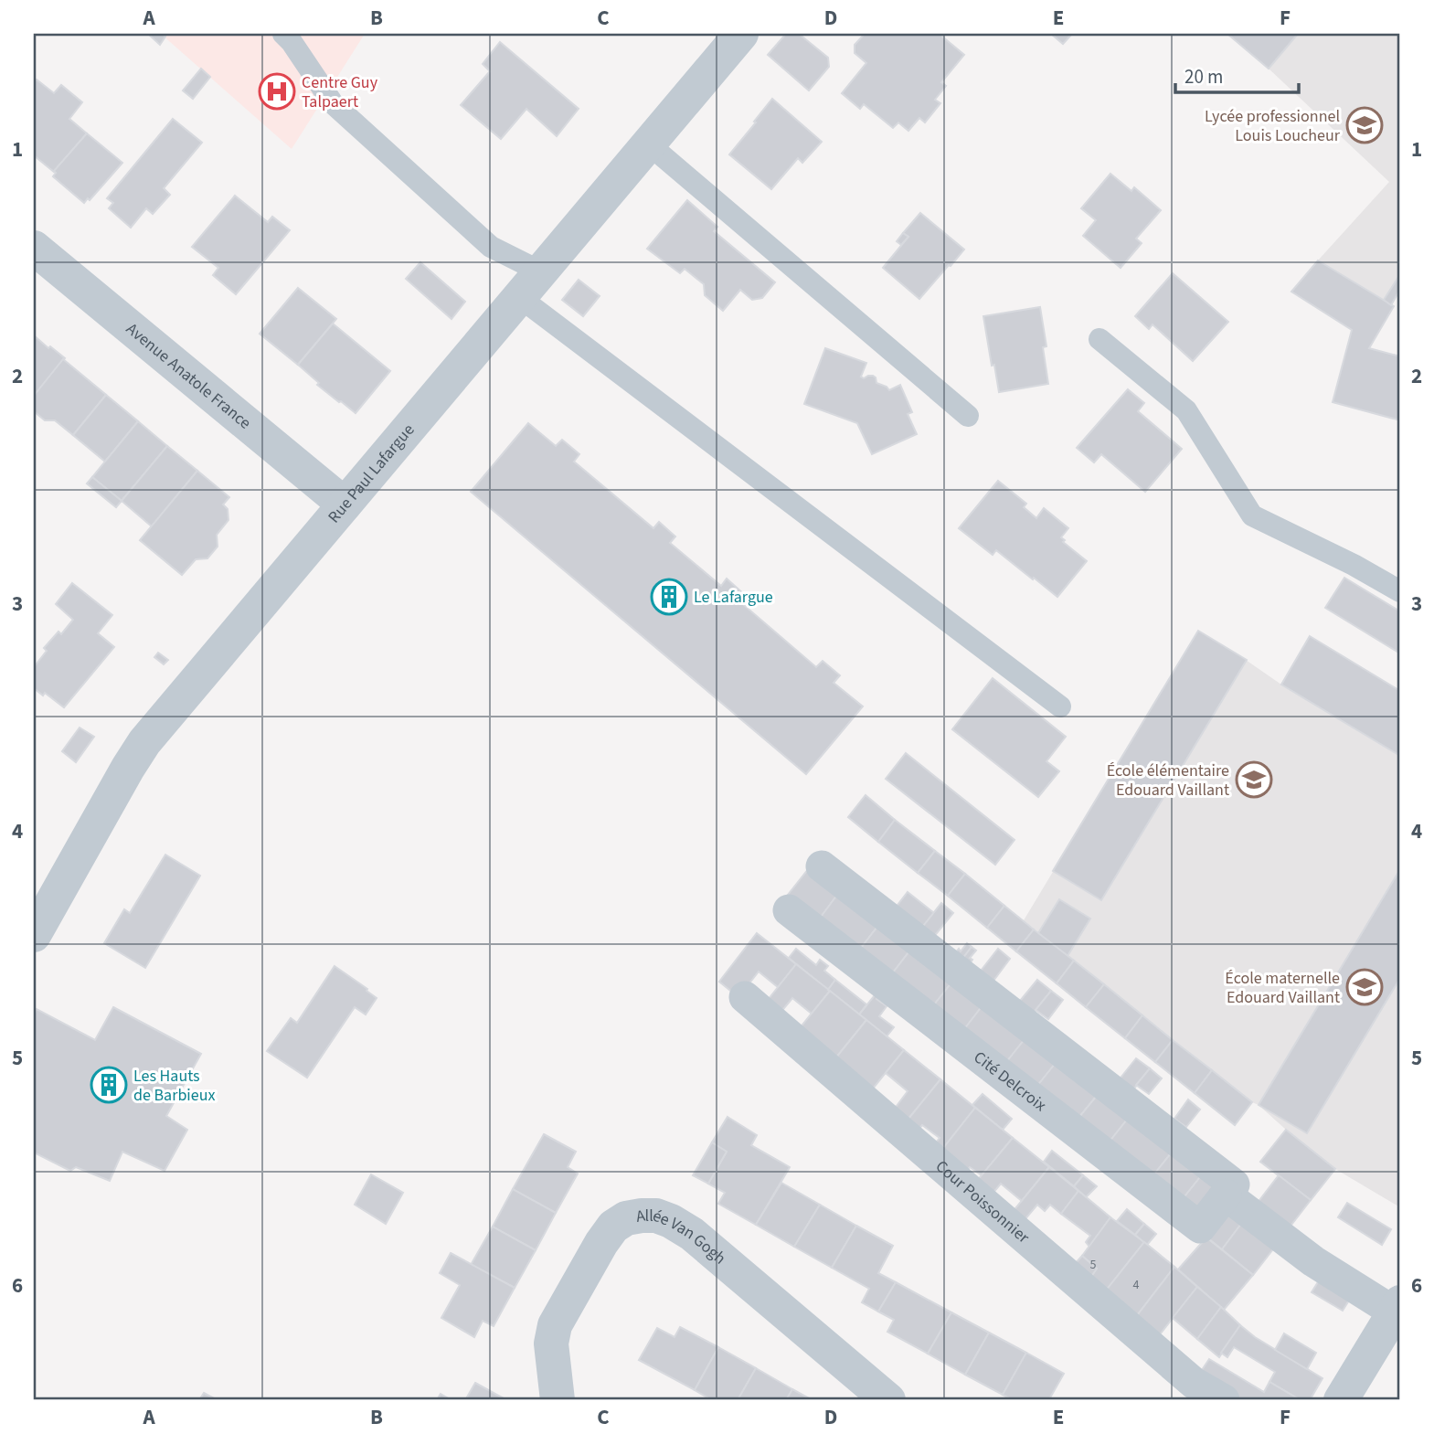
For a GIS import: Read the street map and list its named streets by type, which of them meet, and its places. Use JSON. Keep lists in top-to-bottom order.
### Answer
{
  "streets": {
    "street": [
      "Avenue Anatole France",
      "Rue Paul Lafargue",
      "Cité Delcroix",
      "Cour Poissonnier",
      "Allée Van Gogh"
    ]
  },
  "crossings": [
    ["Avenue Anatole France", "Rue Paul Lafargue"]
  ],
  "places": {
    "hospital": ["Centre Guy Talpaert"],
    "school or university": ["Lycée professionnel Louis Loucheur", "École élémentaire Edouard Vaillant", "École maternelle Edouard Vaillant"],
    "building": ["Le Lafargue", "Les Hauts de Barbieux"]
  },
  "house_numbers": ["5", "4"],
  "scale_bar": "20 m",
  "grid": {
    "columns": [
      "A",
      "B",
      "C",
      "D",
      "E",
      "F"
    ],
    "rows": [
      "1",
      "2",
      "3",
      "4",
      "5",
      "6"
    ]
  }
}
